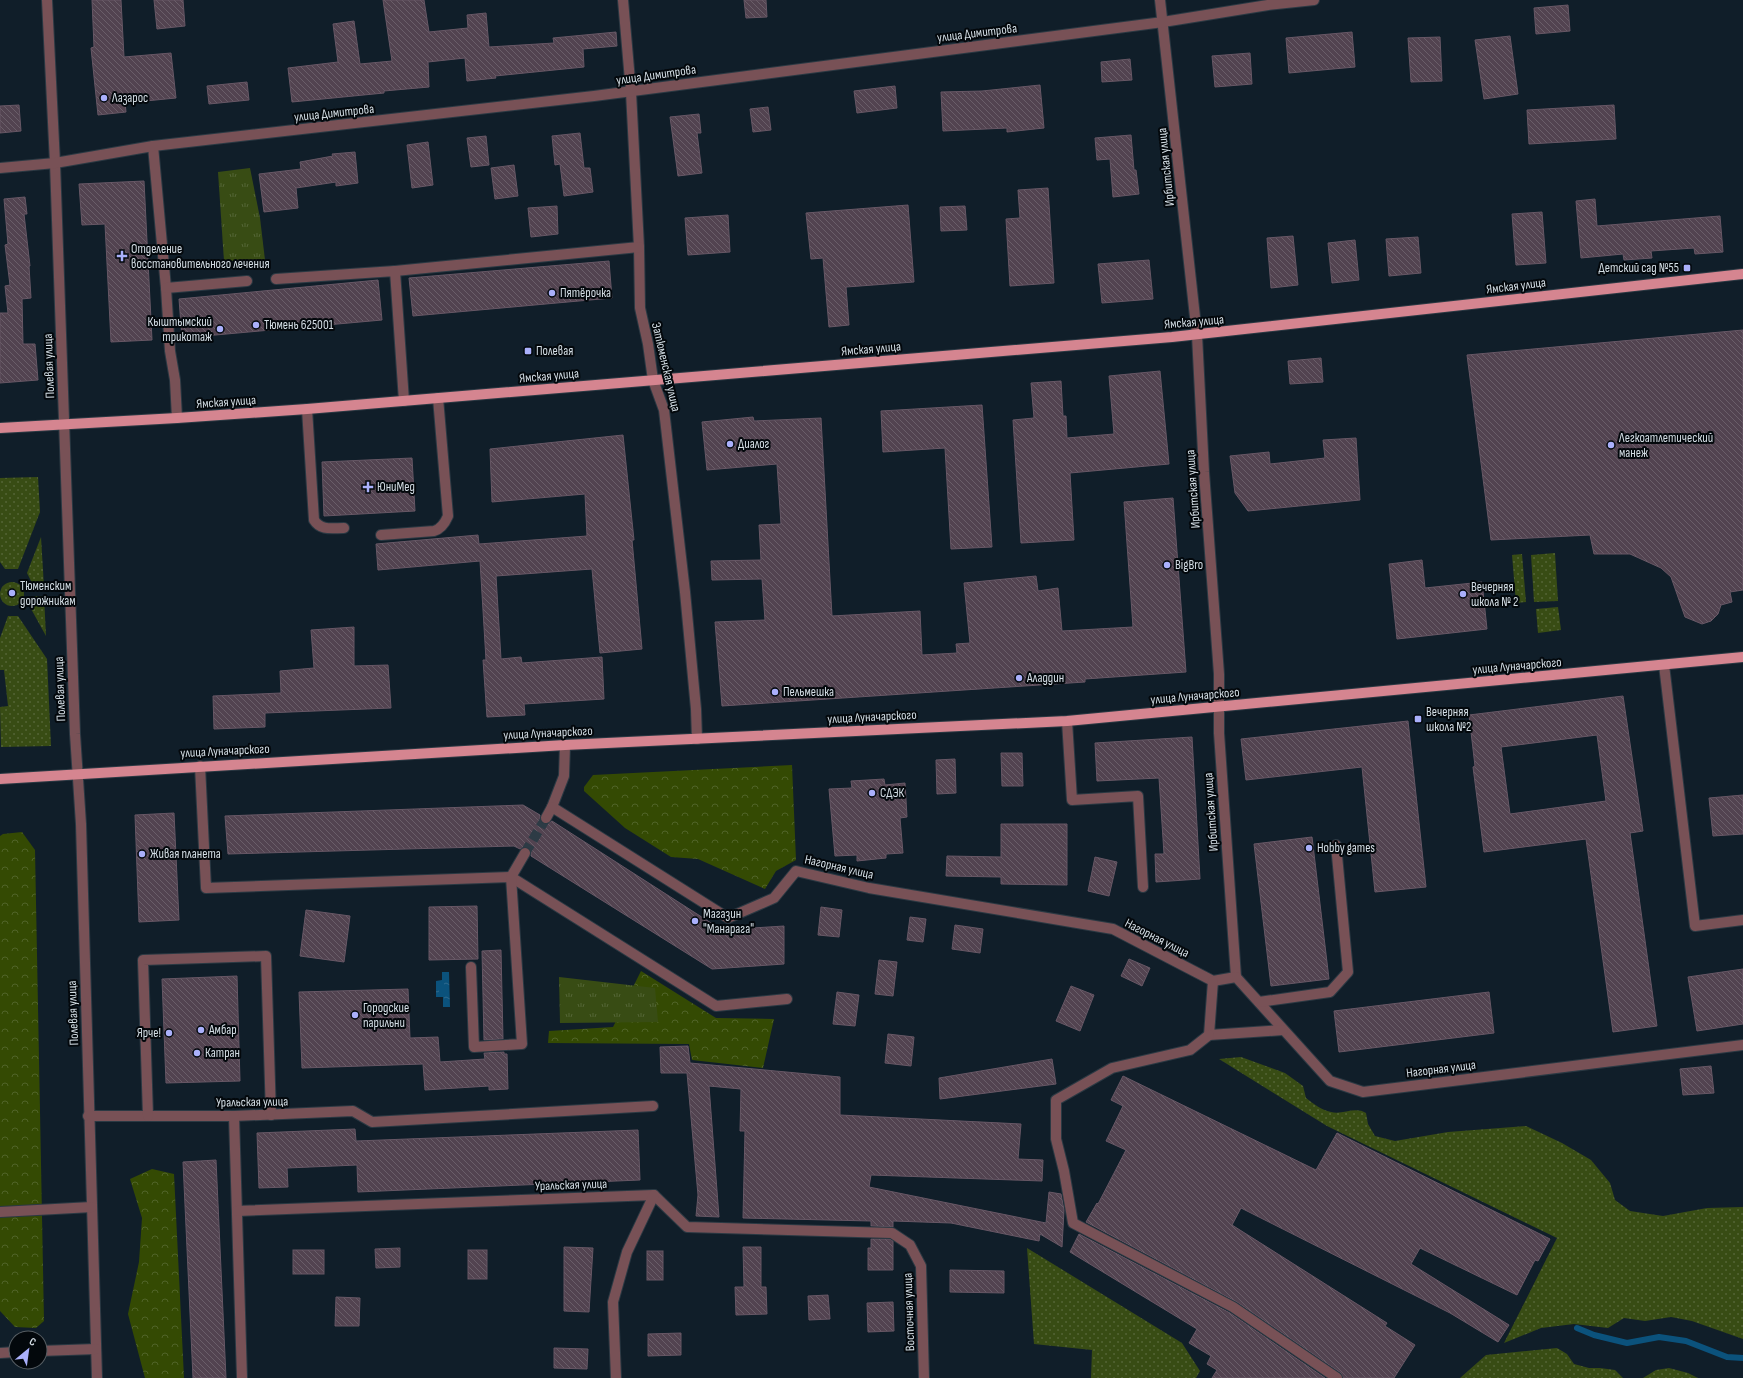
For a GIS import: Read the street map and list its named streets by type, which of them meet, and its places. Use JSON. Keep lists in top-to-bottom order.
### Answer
{
  "streets": {
    "main road": ["Ямская улица", "улица Луначарского"],
    "street": [
      "улица Димитрова",
      "Ирбитская улица",
      "Полевая улица",
      "Затюменская улица",
      "Нагорная улица",
      "Уральская улица",
      "Восточная улица"
    ]
  },
  "crossings": [
    ["улица Димитрова", "Ирбитская улица"],
    ["улица Димитрова", "Полевая улица"],
    ["улица Димитрова", "Затюменская улица"],
    ["Ирбитская улица", "Ямская улица"],
    ["Ирбитская улица", "улица Луначарского"],
    ["Ирбитская улица", "Нагорная улица"],
    ["Ямская улица", "Полевая улица"],
    ["Ямская улица", "Затюменская улица"],
    ["Полевая улица", "улица Луначарского"],
    ["Полевая улица", "Уральская улица"],
    ["Затюменская улица", "улица Луначарского"],
    ["Уральская улица", "Восточная улица"]
  ],
  "places": {
    "other": [
      "Лазарос",
      "Пятёрочка",
      "Тюмень 625001",
      "Кыштымский трикотаж",
      "Диалог",
      "Легкоатлетический манеж",
      "BigBro",
      "Тюменским дорожникам",
      "Вечерняя школа № 2",
      "Аладдин",
      "Пельмешка",
      "СДЭК",
      "Hobby games",
      "Живая планета",
      "Магазин \"Манарага\"",
      "Городские парильни",
      "Амбар",
      "Ярче!",
      "Катран"
    ],
    "health": ["Отделение восстановительного лечения", "ЮниМед"],
    "transit": ["Детский сад №55", "Полевая", "Вечерняя школа №2"]
  },
  "north": "top right"
}
